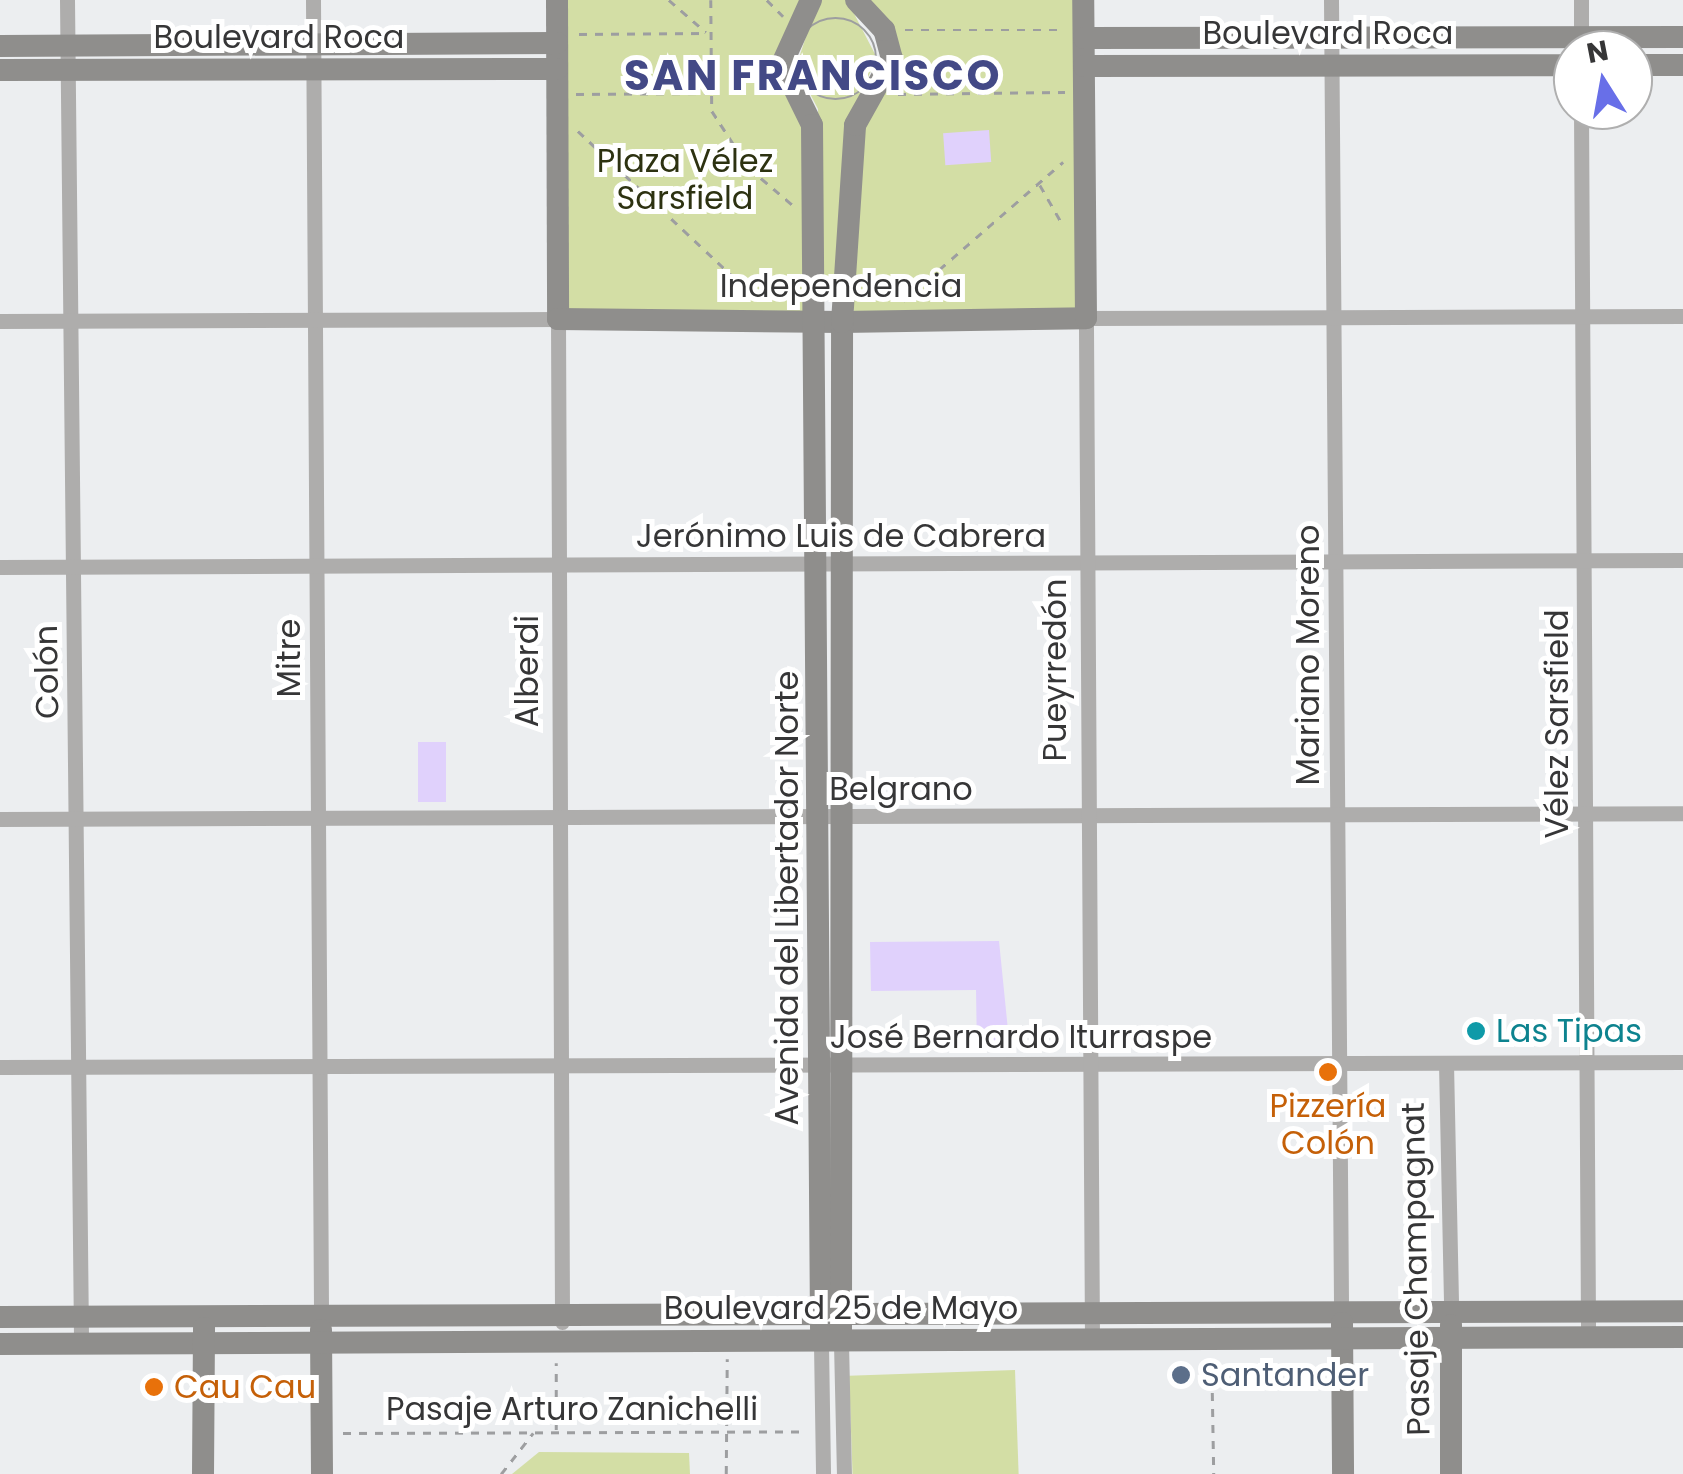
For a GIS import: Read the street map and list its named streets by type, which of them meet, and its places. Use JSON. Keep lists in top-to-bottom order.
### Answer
{
  "streets": {
    "main road": [
      "Boulevard Roca",
      "Independencia",
      "Pueyrredón",
      "Alberdi",
      "Avenida del Libertador Norte",
      "Pasaje Champagnat",
      "Boulevard 25 de Mayo"
    ],
    "street": [
      "Jerónimo Luis de Cabrera",
      "Mariano Moreno",
      "Mitre",
      "Colón",
      "Vélez Sarsfield",
      "Belgrano",
      "José Bernardo Iturraspe"
    ],
    "path": ["Pasaje Arturo Zanichelli"]
  },
  "crossings": [
    ["Boulevard Roca", "Mariano Moreno"],
    ["Boulevard Roca", "Mitre"],
    ["Boulevard Roca", "Pueyrredón"],
    ["Boulevard Roca", "Alberdi"],
    ["Boulevard Roca", "Colón"],
    ["Independencia", "Mariano Moreno"],
    ["Independencia", "Mitre"],
    ["Independencia", "Pueyrredón"],
    ["Independencia", "Alberdi"],
    ["Independencia", "Colón"],
    ["Independencia", "Vélez Sarsfield"],
    ["Independencia", "Avenida del Libertador Norte"],
    ["Jerónimo Luis de Cabrera", "Mariano Moreno"],
    ["Jerónimo Luis de Cabrera", "Mitre"],
    ["Jerónimo Luis de Cabrera", "Pueyrredón"],
    ["Jerónimo Luis de Cabrera", "Alberdi"],
    ["Jerónimo Luis de Cabrera", "Colón"],
    ["Jerónimo Luis de Cabrera", "Vélez Sarsfield"],
    ["Jerónimo Luis de Cabrera", "Avenida del Libertador Norte"],
    ["Mariano Moreno", "Belgrano"],
    ["Mariano Moreno", "José Bernardo Iturraspe"],
    ["Mariano Moreno", "Boulevard 25 de Mayo"],
    ["Mitre", "Belgrano"],
    ["Mitre", "José Bernardo Iturraspe"],
    ["Mitre", "Boulevard 25 de Mayo"],
    ["Pueyrredón", "Belgrano"],
    ["Pueyrredón", "José Bernardo Iturraspe"],
    ["Pueyrredón", "Boulevard 25 de Mayo"],
    ["Alberdi", "Belgrano"],
    ["Alberdi", "José Bernardo Iturraspe"],
    ["Alberdi", "Boulevard 25 de Mayo"],
    ["Colón", "Belgrano"],
    ["Colón", "José Bernardo Iturraspe"],
    ["Colón", "Boulevard 25 de Mayo"],
    ["Vélez Sarsfield", "Belgrano"],
    ["Vélez Sarsfield", "José Bernardo Iturraspe"],
    ["Vélez Sarsfield", "Boulevard 25 de Mayo"],
    ["Belgrano", "Avenida del Libertador Norte"],
    ["Avenida del Libertador Norte", "José Bernardo Iturraspe"],
    ["Avenida del Libertador Norte", "Boulevard 25 de Mayo"],
    ["Avenida del Libertador Norte", "Pasaje Arturo Zanichelli"],
    ["José Bernardo Iturraspe", "Pasaje Champagnat"],
    ["Pasaje Champagnat", "Boulevard 25 de Mayo"]
  ],
  "districts": ["SAN FRANCISCO"],
  "parks": ["Plaza Vélez Sarsfield"],
  "places": [
    "Las Tipas",
    "Pizzería Colón",
    "Santander",
    "Cau Cau"
  ],
  "north": "top"
}
